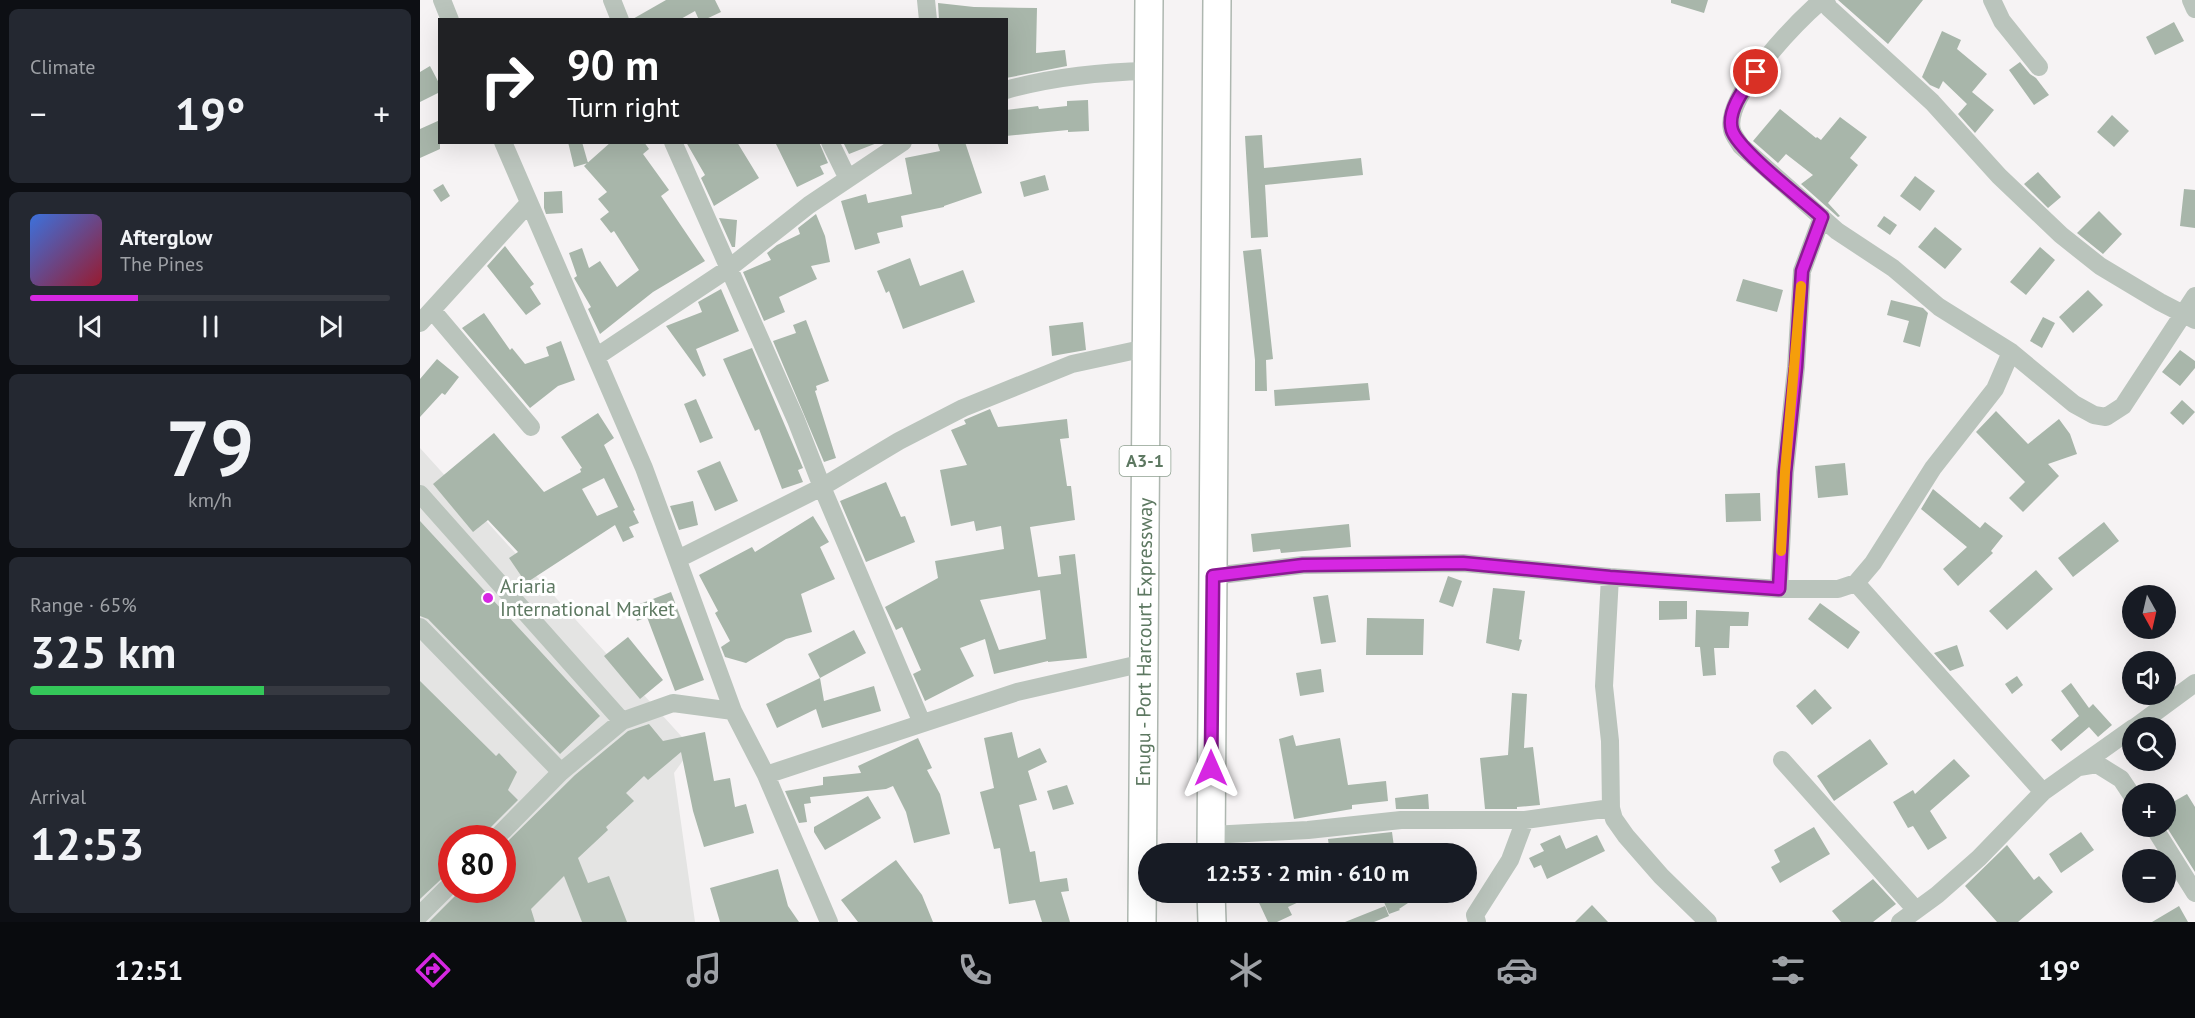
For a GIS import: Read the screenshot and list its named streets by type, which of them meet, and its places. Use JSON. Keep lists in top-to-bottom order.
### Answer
{
  "streets": {
    "highway": ["A3-1", "Enugu - Port Harcourt Expressway"]
  },
  "places": ["Ariaria International Market"],
  "north": "bottom",
  "page": {
    "tile": [
      "Climate",
      ["79", "km/h"],
      ["Range · 65%", "325 km"],
      ["Arrival", "12:53"]
    ],
    "turn": ["90 m", "Turn right"],
    "heat": ["−", "19°", "+"],
    "song": ["Afterglow", "The Pines"],
    "map_buttons": ["+", "−"],
    "limit": "80",
    "trip": "12:53 · 2 min · 610 m",
    "tabs": ["12:51", "19°"]
  }
}
